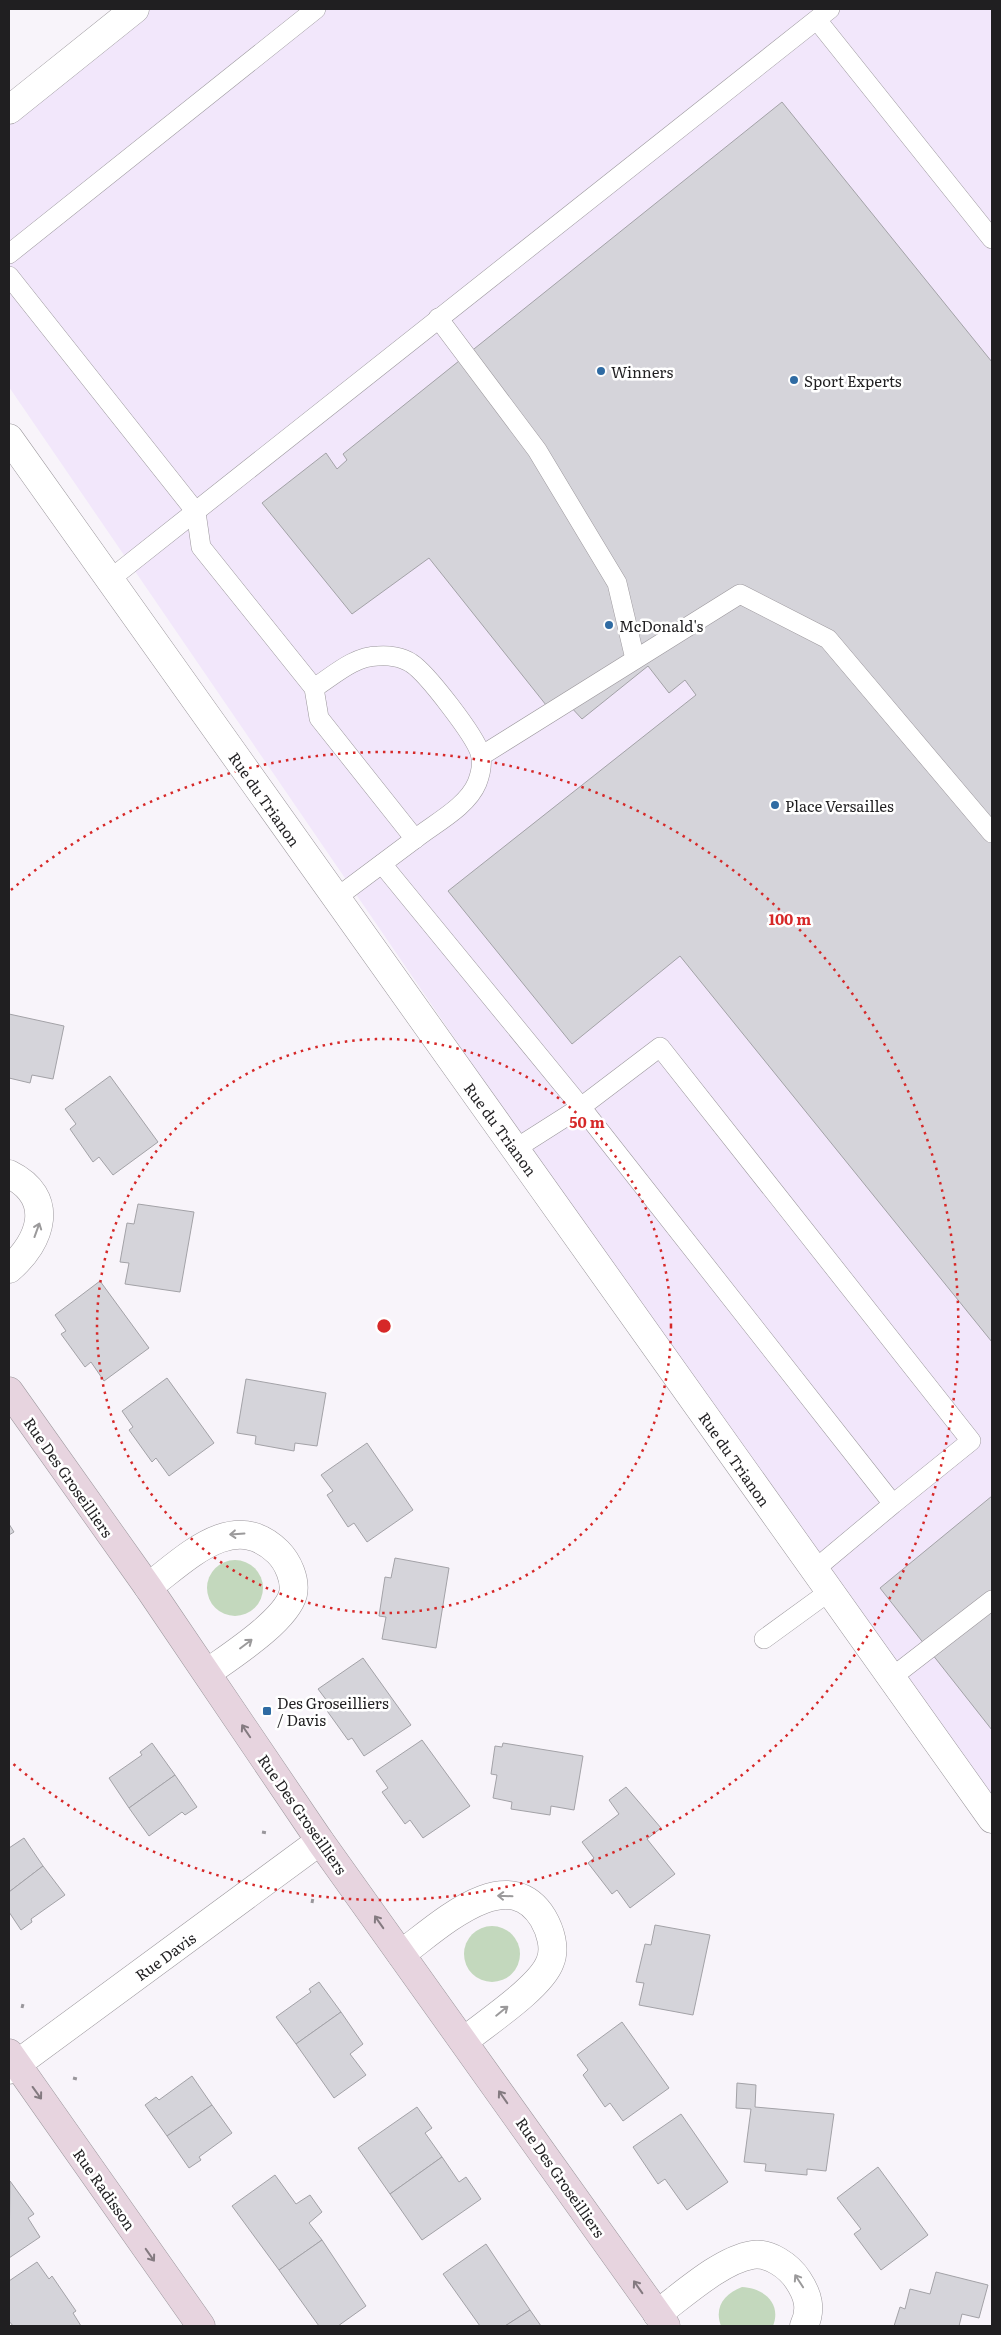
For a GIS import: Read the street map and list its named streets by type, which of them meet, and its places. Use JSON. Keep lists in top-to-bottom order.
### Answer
{
  "streets": {
    "street": [
      "Rue du Trianon",
      "Rue Des Groseilliers",
      "Rue Davis",
      "Rue Radisson"
    ]
  },
  "crossings": [
    ["Rue Des Groseilliers", "Rue Davis"],
    ["Rue Davis", "Rue Radisson"]
  ],
  "one_way": ["Rue Des Groseilliers", "Rue Radisson"],
  "places": {
    "other": [
      "Winners",
      "Sport Experts",
      "McDonald's",
      "Place Versailles"
    ],
    "transit": ["Des Groseilliers / Davis"]
  },
  "rings": ["100 m", "50 m"]
}
